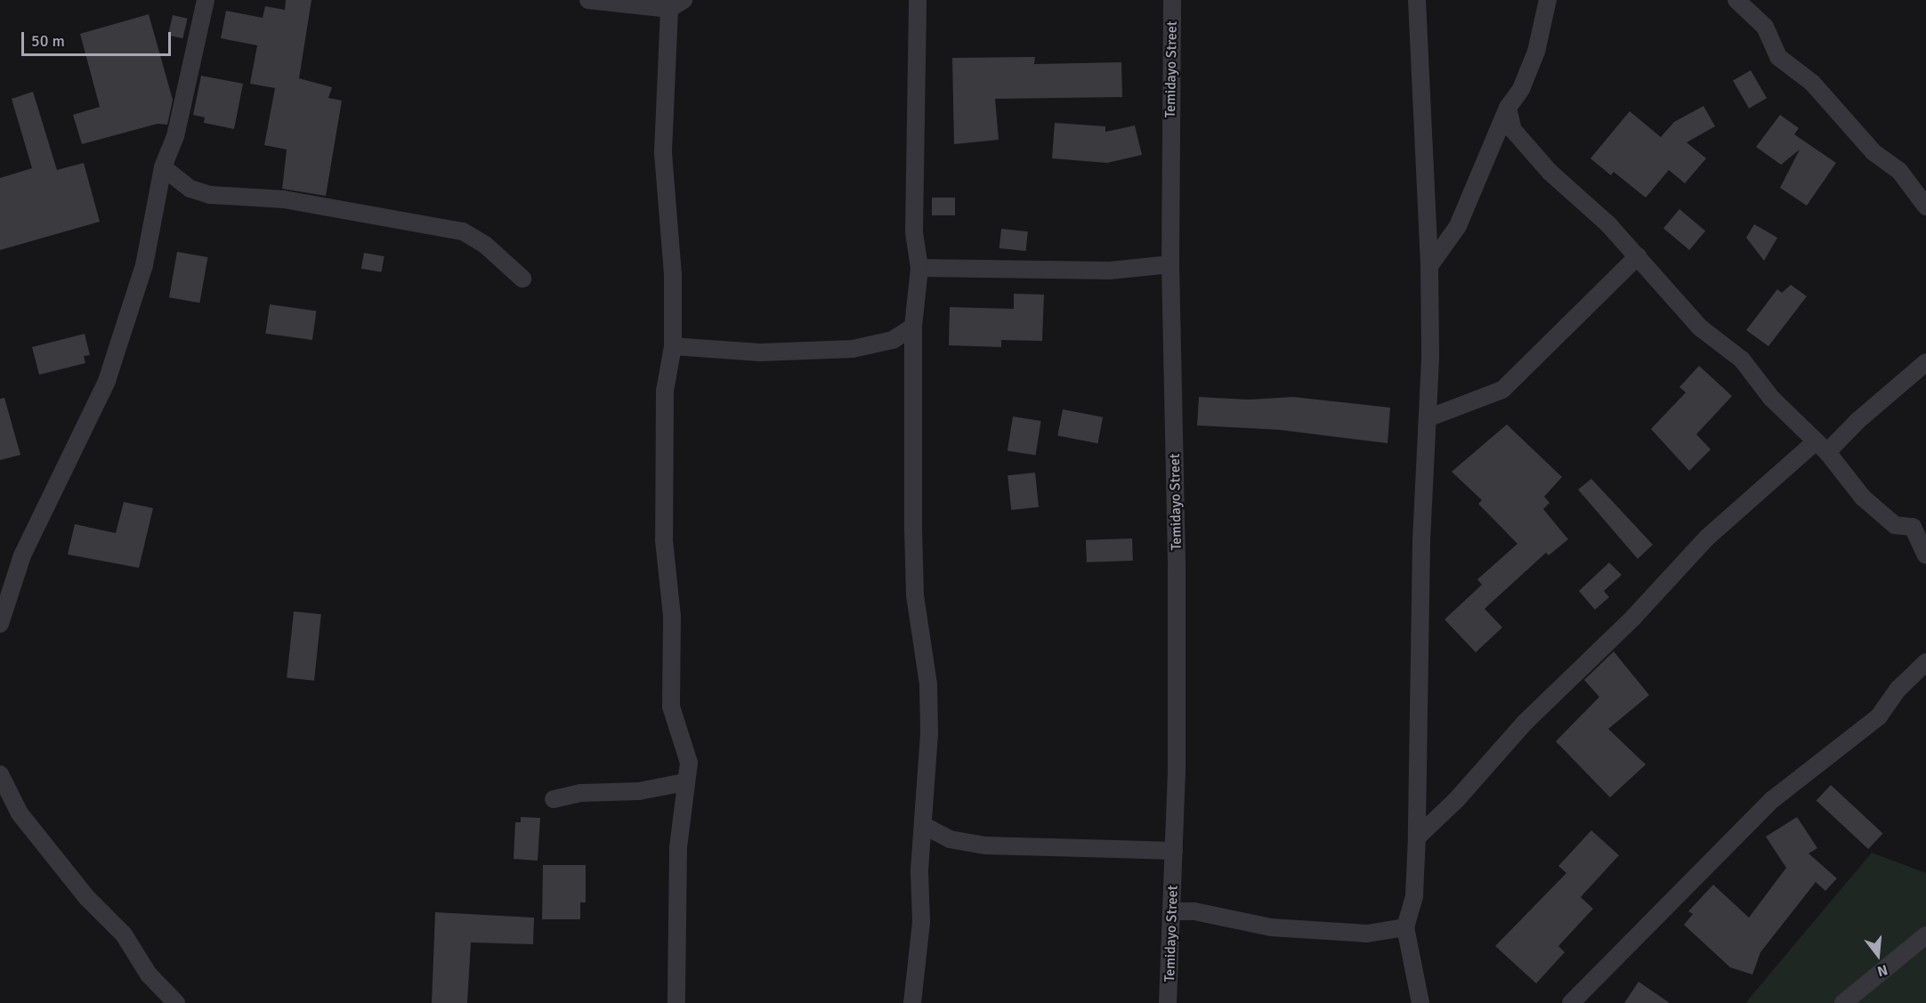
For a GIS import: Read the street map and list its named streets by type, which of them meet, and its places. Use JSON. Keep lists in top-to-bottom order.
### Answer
{
  "streets": {
    "street": ["Temidayo Street"]
  },
  "scale_bar": "50 m",
  "north": "bottom"
}
